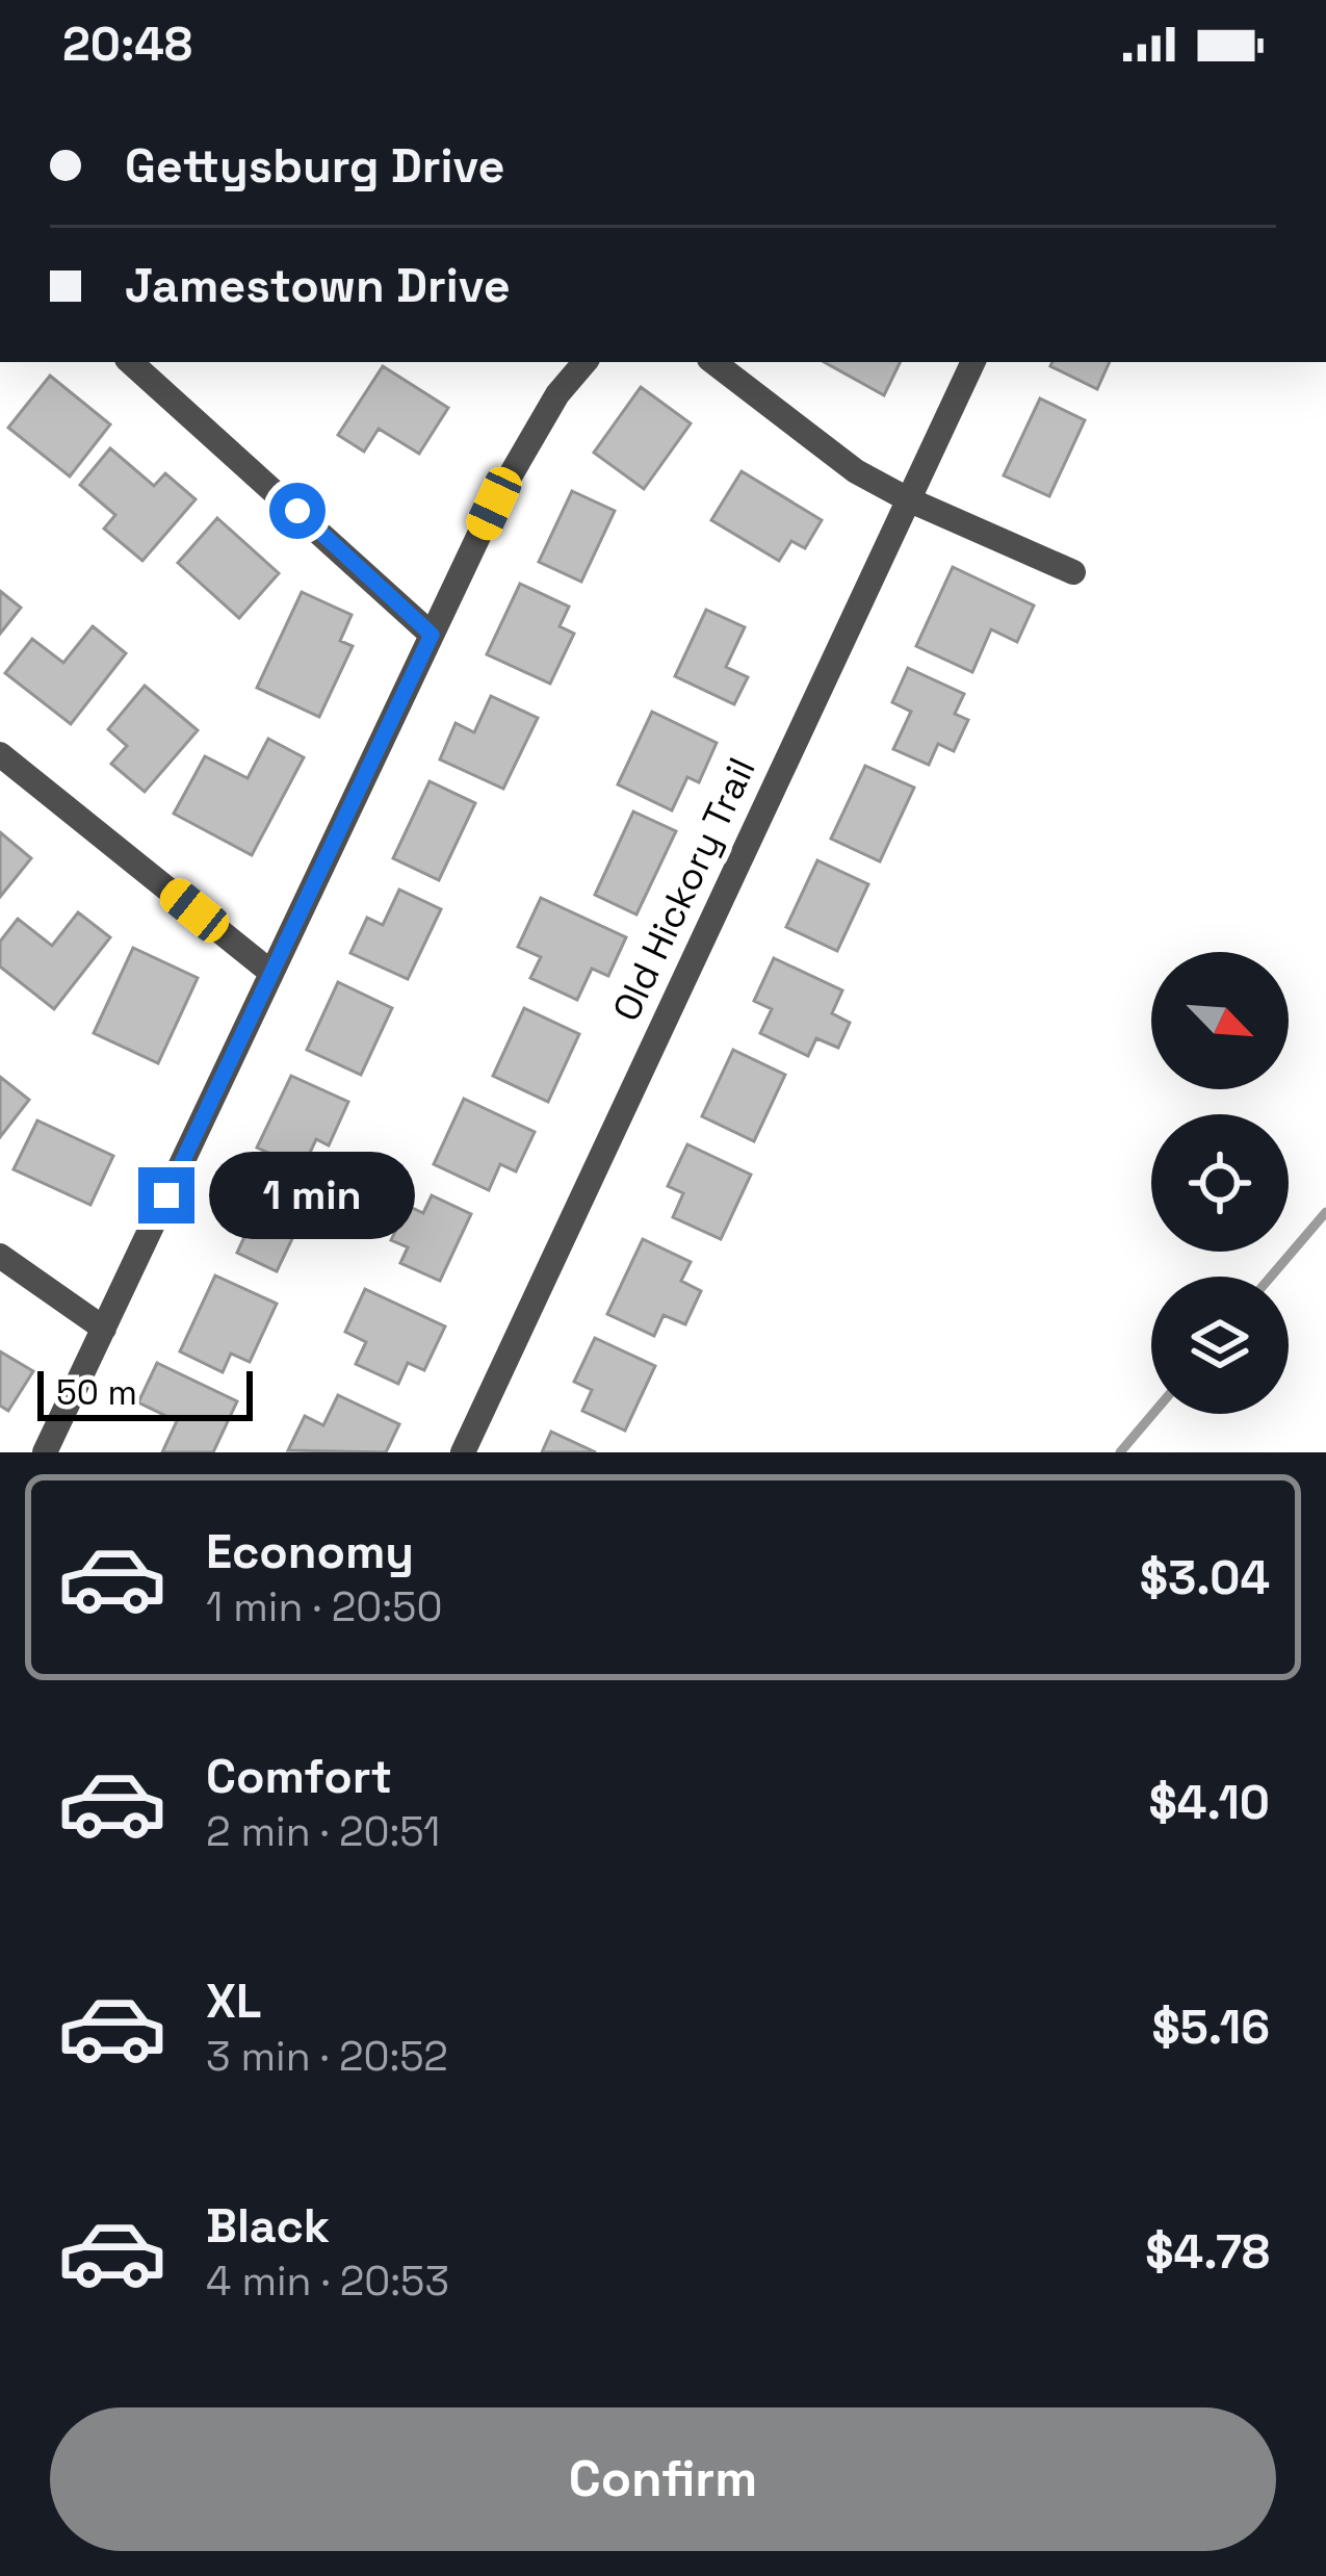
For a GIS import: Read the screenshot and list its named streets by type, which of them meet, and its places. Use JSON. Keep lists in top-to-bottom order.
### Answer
{
  "streets": {
    "street": ["Old Hickory Trail"]
  },
  "scale_bar": "50 m",
  "north": "bottom right",
  "page": {
    "status": "20:48",
    "banner": ["Gettysburg Drive", "Jamestown Drive"],
    "bubble": "1 min",
    "scale": "50 m",
    "list": [
      {
        "name": "Economy",
        "note": "1 min · 20:50",
        "value": "$3.04"
      },
      {
        "name": "Comfort",
        "note": "2 min · 20:51",
        "value": "$4.10"
      },
      {
        "name": "XL",
        "note": "3 min · 20:52",
        "value": "$5.16"
      },
      {
        "name": "Black",
        "note": "4 min · 20:53",
        "value": "$4.78"
      }
    ],
    "buttons": "Confirm"
  }
}
